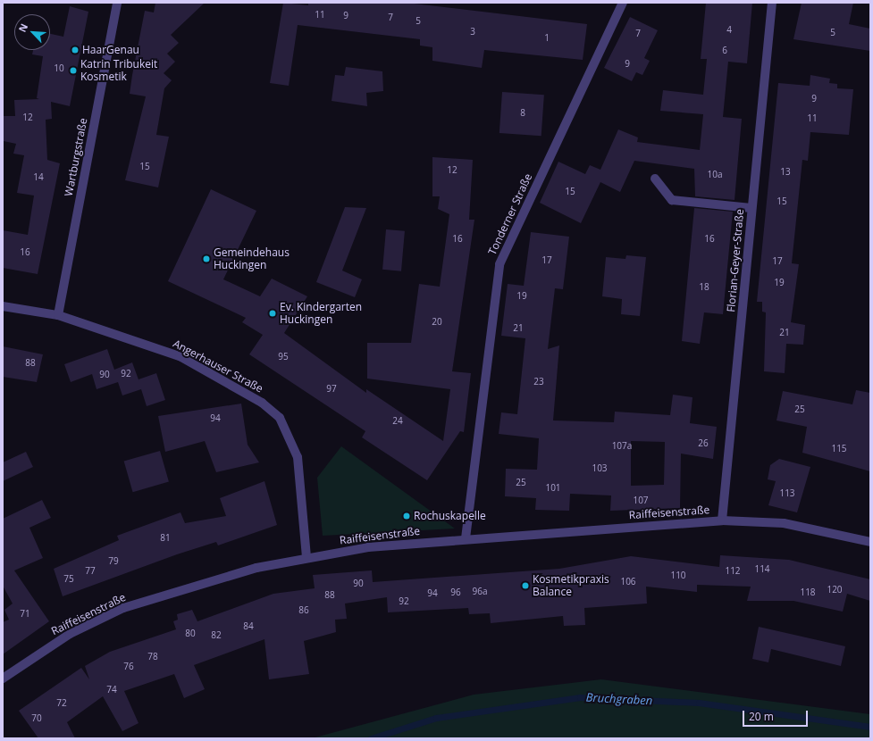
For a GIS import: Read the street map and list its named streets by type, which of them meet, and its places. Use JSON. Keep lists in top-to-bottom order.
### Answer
{
  "streets": {
    "street": [
      "Wartburgstraße",
      "Tonderner Straße",
      "Florian-Geyer-Straße",
      "Angerhauser Straße",
      "Raiffeisenstraße"
    ]
  },
  "crossings": [
    ["Wartburgstraße", "Angerhauser Straße"],
    ["Tonderner Straße", "Raiffeisenstraße"],
    ["Florian-Geyer-Straße", "Raiffeisenstraße"],
    ["Angerhauser Straße", "Raiffeisenstraße"]
  ],
  "water": ["Bruchgraben"],
  "places": [
    "HaarGenau",
    "Katrin Tribukeit Kosmetik",
    "Gemeindehaus Huckingen",
    "Ev. Kindergarten Huckingen",
    "Rochuskapelle",
    "Kosmetikpraxis Balance"
  ],
  "house_numbers": [
    "11",
    "9",
    "7",
    "5",
    "4",
    "3",
    "5",
    "7",
    "1",
    "6",
    "9",
    "10",
    "9",
    "8",
    "12",
    "11",
    "15",
    "12",
    "13",
    "10a",
    "14",
    "15",
    "15",
    "16",
    "16",
    "16",
    "17",
    "17",
    "19",
    "18",
    "19",
    "20",
    "21",
    "21",
    "95",
    "88",
    "92",
    "90",
    "23",
    "97",
    "25",
    "94",
    "24",
    "26",
    "107a",
    "115",
    "103",
    "25",
    "101",
    "113",
    "107",
    "81",
    "79",
    "114",
    "77",
    "112",
    "110",
    "75",
    "106",
    "90",
    "120",
    "96a",
    "96",
    "118",
    "94",
    "88",
    "92",
    "86",
    "71",
    "84",
    "80",
    "82",
    "78",
    "76",
    "74",
    "72",
    "70"
  ],
  "scale_bar": "20 m",
  "north": "top left"
}
